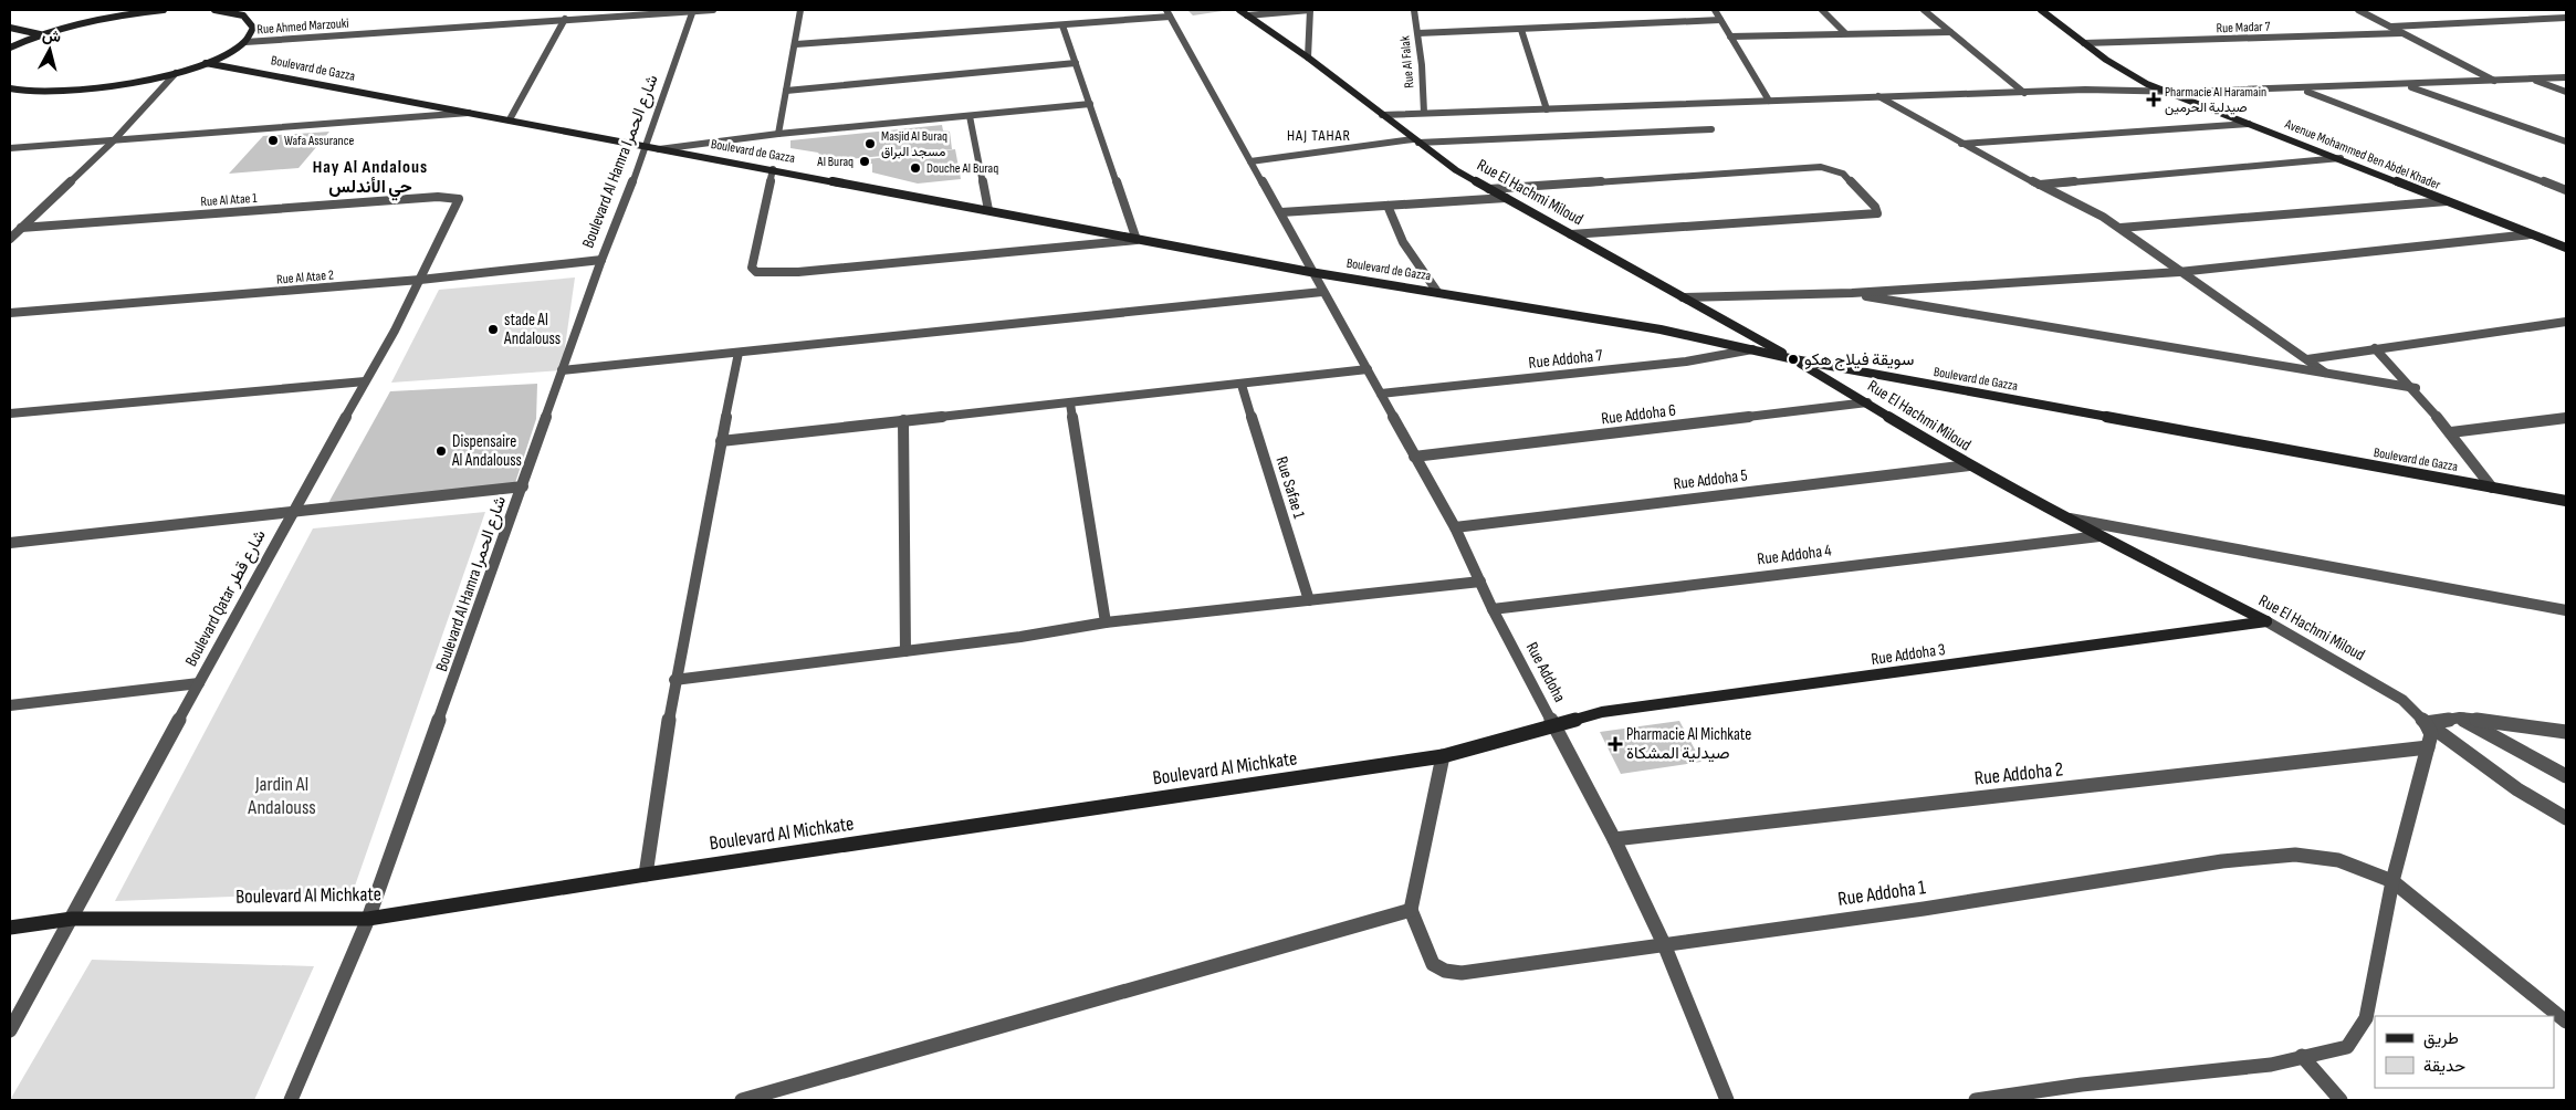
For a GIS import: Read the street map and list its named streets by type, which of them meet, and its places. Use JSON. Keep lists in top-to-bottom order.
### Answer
{
  "streets": {
    "street": [
      "Rue Ahmed Marzouki",
      "Rue Madar 7",
      "Rue Al Falak",
      "Boulevard de Gazza",
      "Avenue Mohammed Ben Abdel Khader",
      "Boulevard Al Hamra شارع الحمرا",
      "Rue El Hachmi Miloud",
      "Rue Al Atae 1",
      "Rue Al Atae 2",
      "Rue Addoha 7",
      "Rue Addoha 6",
      "Rue Addoha 5",
      "Rue Safae 1",
      "Rue Addoha 4",
      "Boulevard Qatar شارع قطر",
      "Rue Addoha 3",
      "Rue Addoha",
      "Boulevard Al Michkate",
      "Rue Addoha 2",
      "Rue Addoha 1"
    ]
  },
  "crossings": [
    ["Rue Ahmed Marzouki", "Boulevard Al Hamra شارع الحمرا"],
    ["Rue Madar 7", "Avenue Mohammed Ben Abdel Khader"],
    ["Boulevard de Gazza", "Boulevard Al Hamra شارع الحمرا"],
    ["Boulevard de Gazza", "Rue El Hachmi Miloud"],
    ["Boulevard de Gazza", "Rue Addoha 7"],
    ["Boulevard de Gazza", "Rue Addoha"],
    ["Boulevard Al Hamra شارع الحمرا", "Rue Al Atae 2"],
    ["Boulevard Al Hamra شارع الحمرا", "Boulevard Al Michkate"],
    ["Rue El Hachmi Miloud", "Rue Addoha 6"],
    ["Rue El Hachmi Miloud", "Rue Addoha 5"],
    ["Rue El Hachmi Miloud", "Rue Addoha 4"],
    ["Rue El Hachmi Miloud", "Rue Addoha 3"],
    ["Rue Al Atae 1", "Boulevard Qatar شارع قطر"],
    ["Rue Al Atae 2", "Boulevard Qatar شارع قطر"],
    ["Rue Addoha 7", "Rue Addoha"],
    ["Rue Addoha 6", "Rue Addoha"],
    ["Rue Addoha 5", "Rue Addoha"],
    ["Rue Addoha 4", "Rue Addoha"],
    ["Boulevard Qatar شارع قطر", "Boulevard Al Michkate"],
    ["Rue Addoha 3", "Rue Addoha"],
    ["Rue Addoha 3", "Boulevard Al Michkate"],
    ["Rue Addoha", "Boulevard Al Michkate"],
    ["Rue Addoha", "Rue Addoha 2"],
    ["Rue Addoha", "Rue Addoha 1"]
  ],
  "districts": ["HAJ TAHAR", "Hay Al Andalous حي الأندلس"],
  "parks": ["Jardin Al Andalouss"],
  "places": {
    "health": ["Pharmacie Al Haramain صيدلية الحرمين", "Pharmacie Al Michkate صيدلية المشكاة"],
    "other": [
      "Wafa Assurance",
      "Masjid Al Buraq مسجد البراق",
      "Al Buraq",
      "Douche Al Buraq",
      "stade Al Andalouss",
      "سويقة فيلاج هكو",
      "Dispensaire Al Andalouss"
    ]
  },
  "legend": ["طريق", "حديقة"],
  "north": "top"
}
